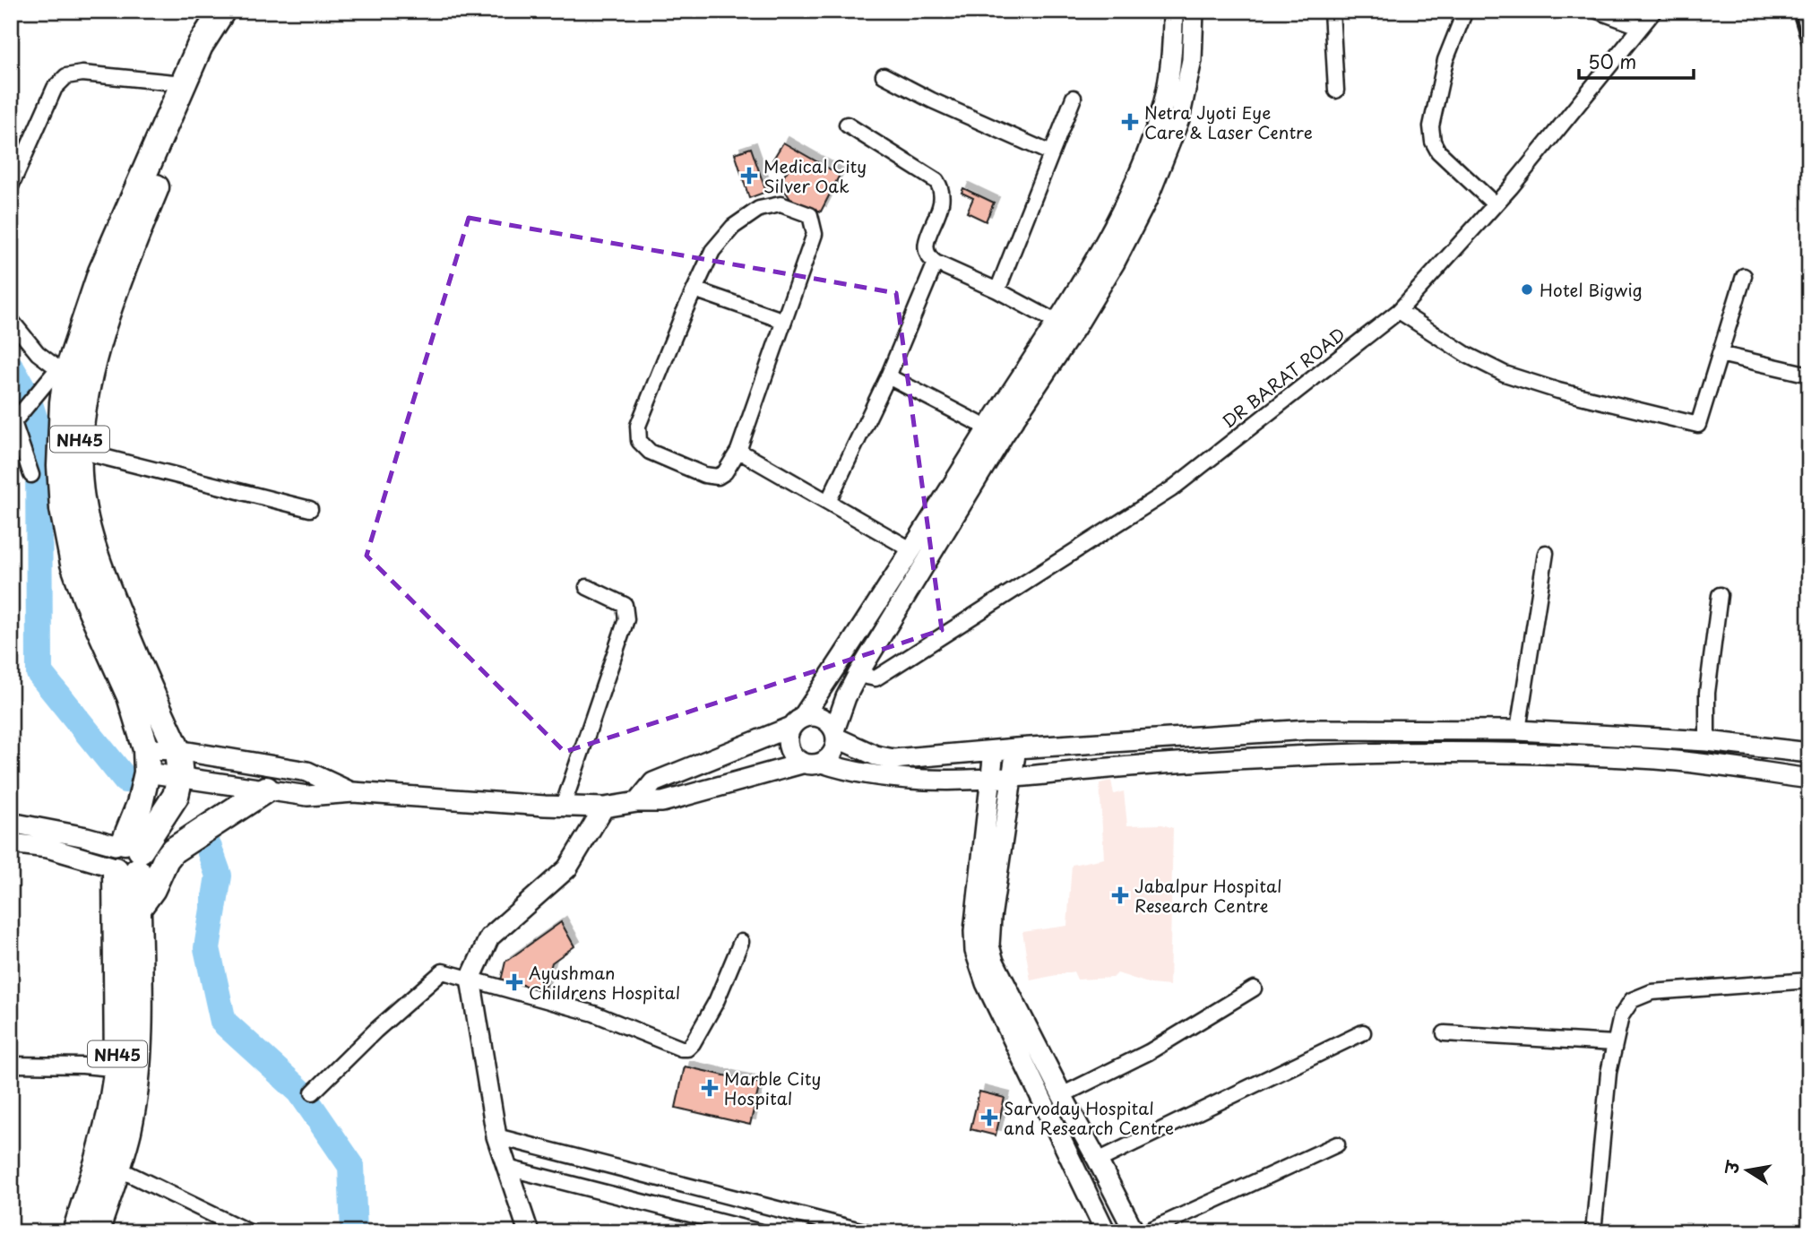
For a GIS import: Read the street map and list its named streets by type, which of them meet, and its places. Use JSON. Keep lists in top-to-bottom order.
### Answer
{
  "streets": {
    "highway": ["NH45"],
    "street": ["DR BARAT ROAD"]
  },
  "places": {
    "health": [
      "Netra Jyoti Eye Care & Laser Centre",
      "Medical City Silver Oak",
      "Jabalpur Hospital Research Centre",
      "Ayushman Childrens Hospital",
      "Marble City Hospital",
      "Sarvoday Hospital and Research Centre"
    ],
    "other": ["Hotel Bigwig"]
  },
  "scale_bar": "50 m",
  "north": "left"
}
